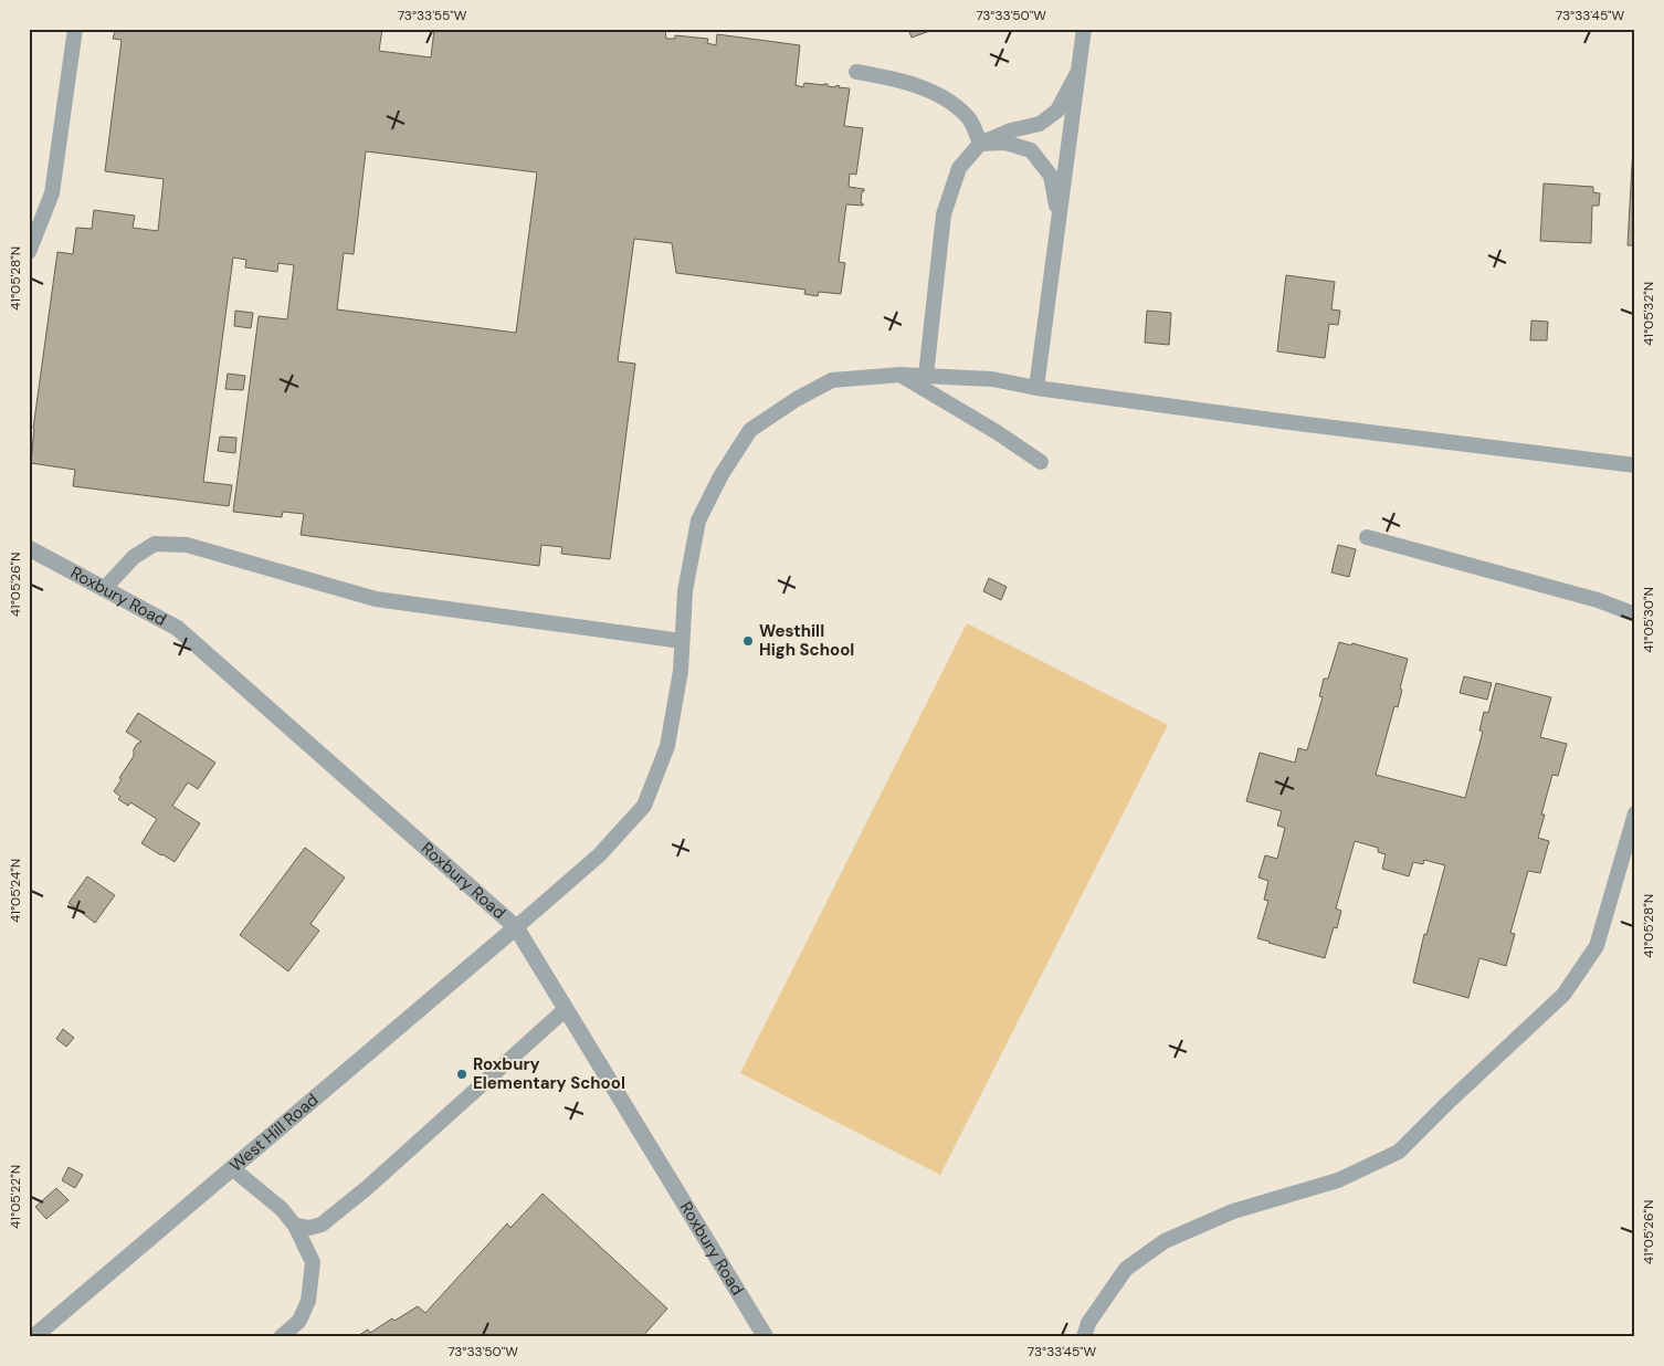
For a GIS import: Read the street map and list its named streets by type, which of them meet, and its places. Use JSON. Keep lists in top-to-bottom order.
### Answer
{
  "streets": {
    "street": ["Roxbury Road", "West Hill Road"]
  },
  "crossings": [
    ["Roxbury Road", "West Hill Road"]
  ],
  "places": ["Westhill High School", "Roxbury Elementary School"],
  "coordinates": [
    "73°33'55\"W",
    "73°33'50\"W",
    "73°33'45\"W",
    "41°05'28\"N",
    "41°05'32\"N",
    "41°05'26\"N",
    "41°05'30\"N",
    "41°05'24\"N",
    "41°05'22\"N"
  ]
}
